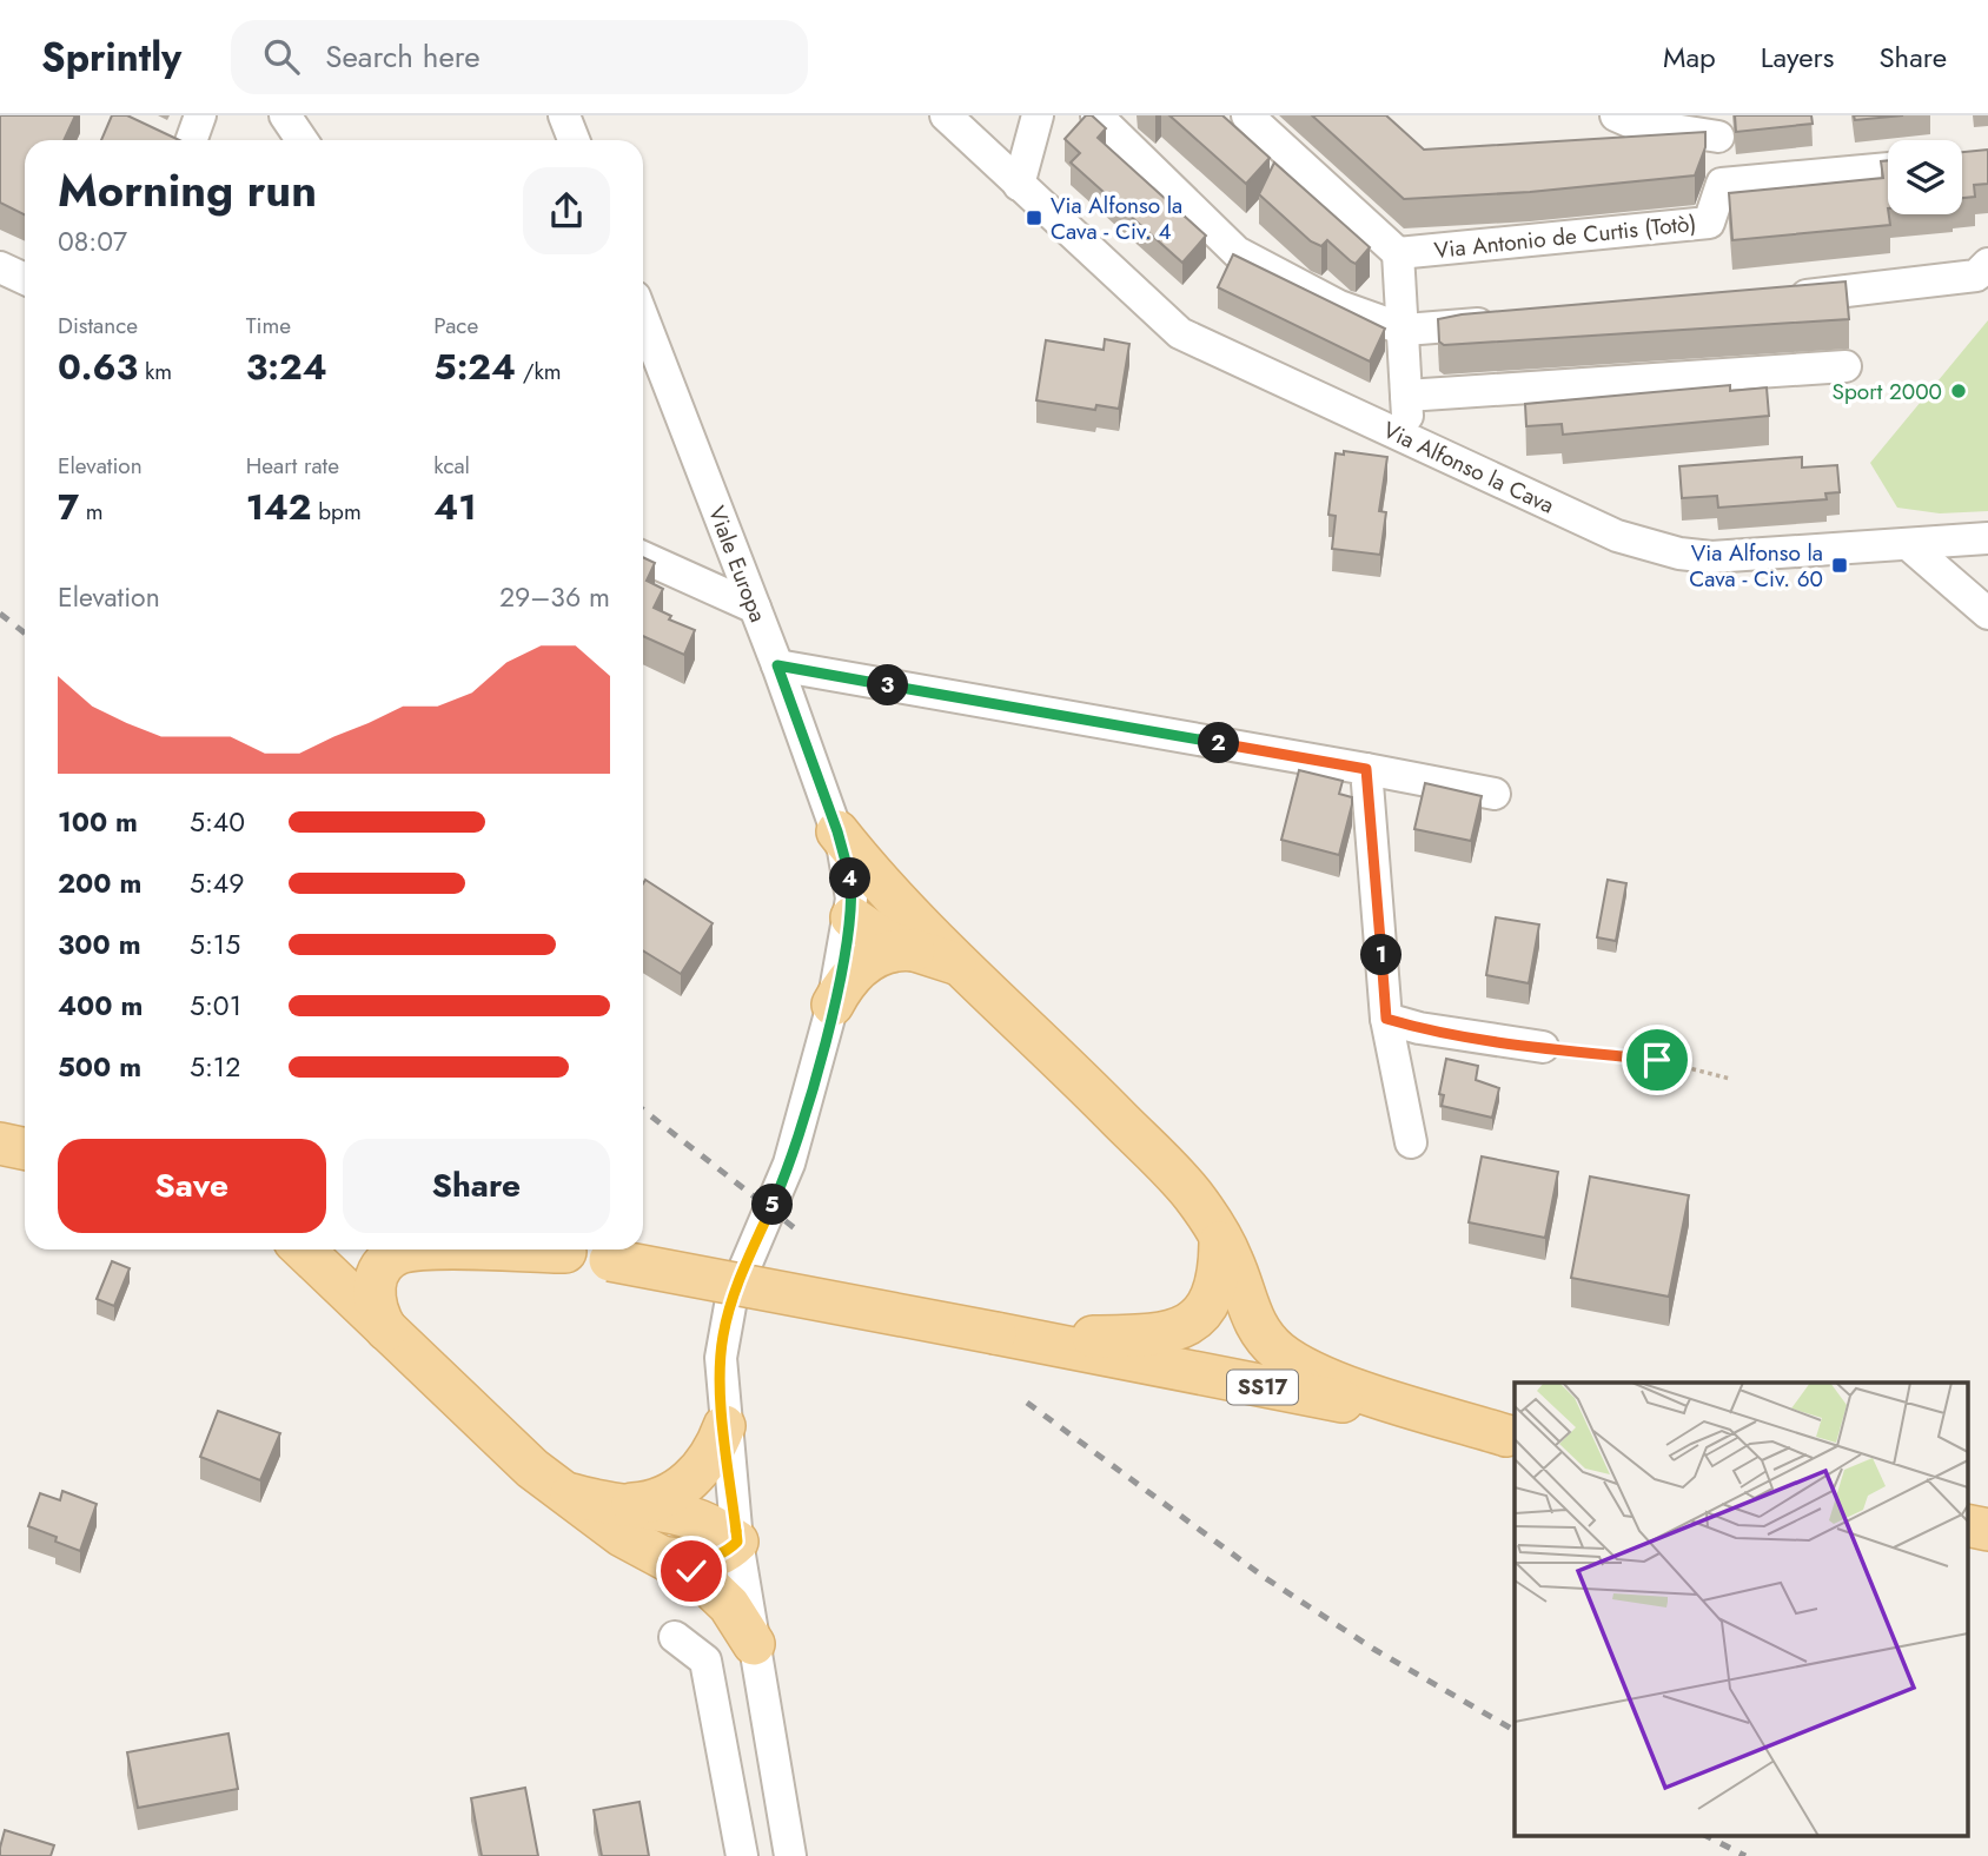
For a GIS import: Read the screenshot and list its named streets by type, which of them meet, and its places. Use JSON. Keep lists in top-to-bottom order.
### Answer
{
  "streets": {
    "main road": ["SS17"],
    "street": ["Via Antonio de Curtis (Totò)", "Via Alfonso la Cava", "Viale Europa"]
  },
  "places": {
    "transit": ["Via Alfonso la Cava - Civ. 4", "Via Alfonso la Cava - Civ. 60"],
    "other": ["Sport 2000"]
  },
  "page": {
    "header": "Sprintly",
    "search": "Search here",
    "nav": ["Map", "Layers", "Share"],
    "heading": ["Morning run", "08:07"],
    "stats": [
      ["Distance", "0.63 km"],
      ["Time", "3:24"],
      ["Pace", "5:24 /km"],
      ["Elevation", "7 m"],
      ["Heart rate", "142 bpm"],
      ["kcal", "41"]
    ],
    "chart": ["Elevation", "29–36 m"],
    "pins": [
      "3",
      "2",
      "4",
      "1",
      "5"
    ],
    "list": [
      {
        "name": "100 m",
        "note": "5:40"
      },
      {
        "name": "200 m",
        "note": "5:49"
      },
      {
        "name": "300 m",
        "note": "5:15"
      },
      {
        "name": "400 m",
        "note": "5:01"
      },
      {
        "name": "500 m",
        "note": "5:12"
      }
    ],
    "buttons": ["Save", "Share"]
  }
}
